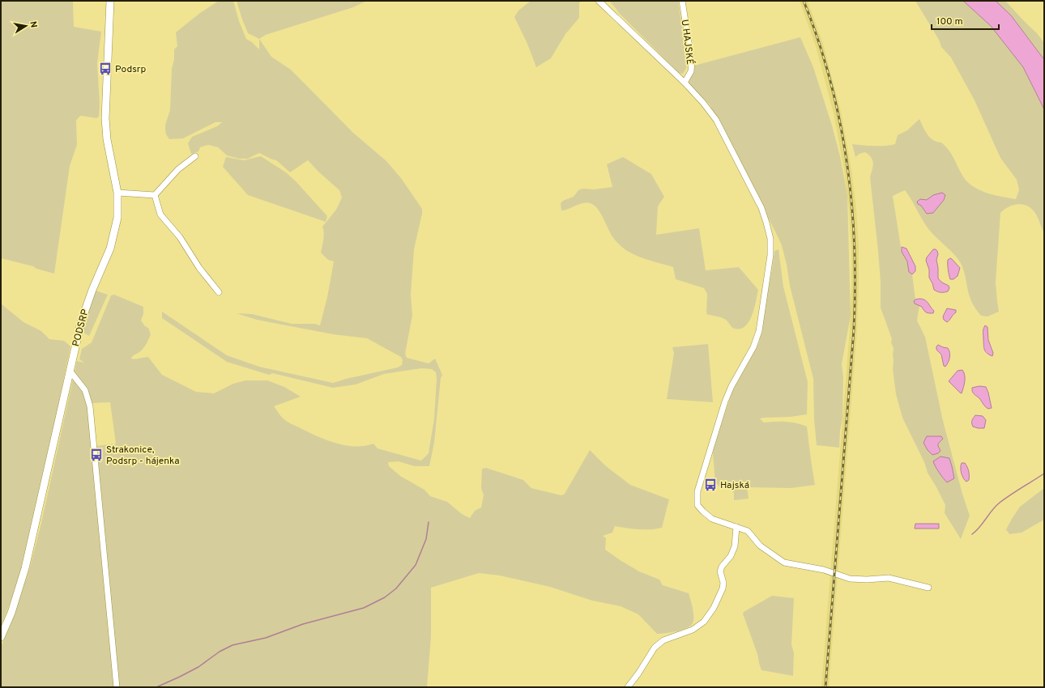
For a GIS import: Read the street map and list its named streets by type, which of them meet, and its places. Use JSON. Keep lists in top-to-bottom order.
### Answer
{
  "streets": {
    "main road": ["PODSRP"],
    "street": ["U HAJSKÉ"]
  },
  "places": {
    "bus stop": ["Podsrp", "Strakonice, Podsrp - hájenka", "Hajská"]
  },
  "scale_bar": "100 m",
  "north": "right"
}
